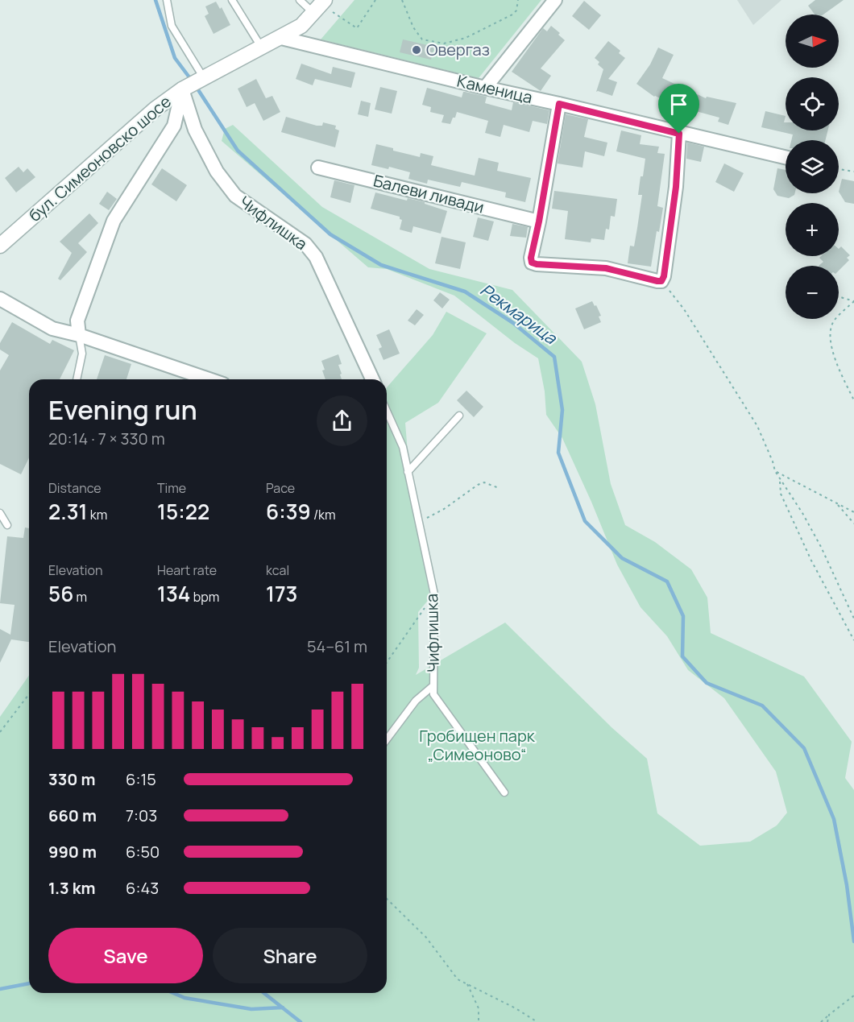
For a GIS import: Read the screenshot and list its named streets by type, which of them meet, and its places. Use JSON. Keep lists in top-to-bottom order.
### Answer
{
  "streets": {
    "street": [
      "Каменица",
      "бул. Симеоновско шосе",
      "Балеви ливади",
      "Чифлишка"
    ]
  },
  "crossings": [
    ["Каменица", "бул. Симеоновско шосе"],
    ["бул. Симеоновско шосе", "Чифлишка"]
  ],
  "water": ["Рекмарица"],
  "parks": ["Гробищен парк „Симеоново“"],
  "places": ["Овергаз"],
  "north": "right",
  "page": {
    "map_buttons": ["+", "−"],
    "heading": ["Evening run", "20:14 · 7 × 330 m"],
    "stats": [
      ["Distance", "2.31 km"],
      ["Time", "15:22"],
      ["Pace", "6:39 /km"],
      ["Elevation", "56 m"],
      ["Heart rate", "134 bpm"],
      ["kcal", "173"]
    ],
    "chart": ["Elevation", "54–61 m"],
    "list": [
      {
        "name": "330 m",
        "note": "6:15"
      },
      {
        "name": "660 m",
        "note": "7:03"
      },
      {
        "name": "990 m",
        "note": "6:50"
      },
      {
        "name": "1.3 km",
        "note": "6:43"
      }
    ],
    "buttons": ["Save", "Share"]
  }
}
